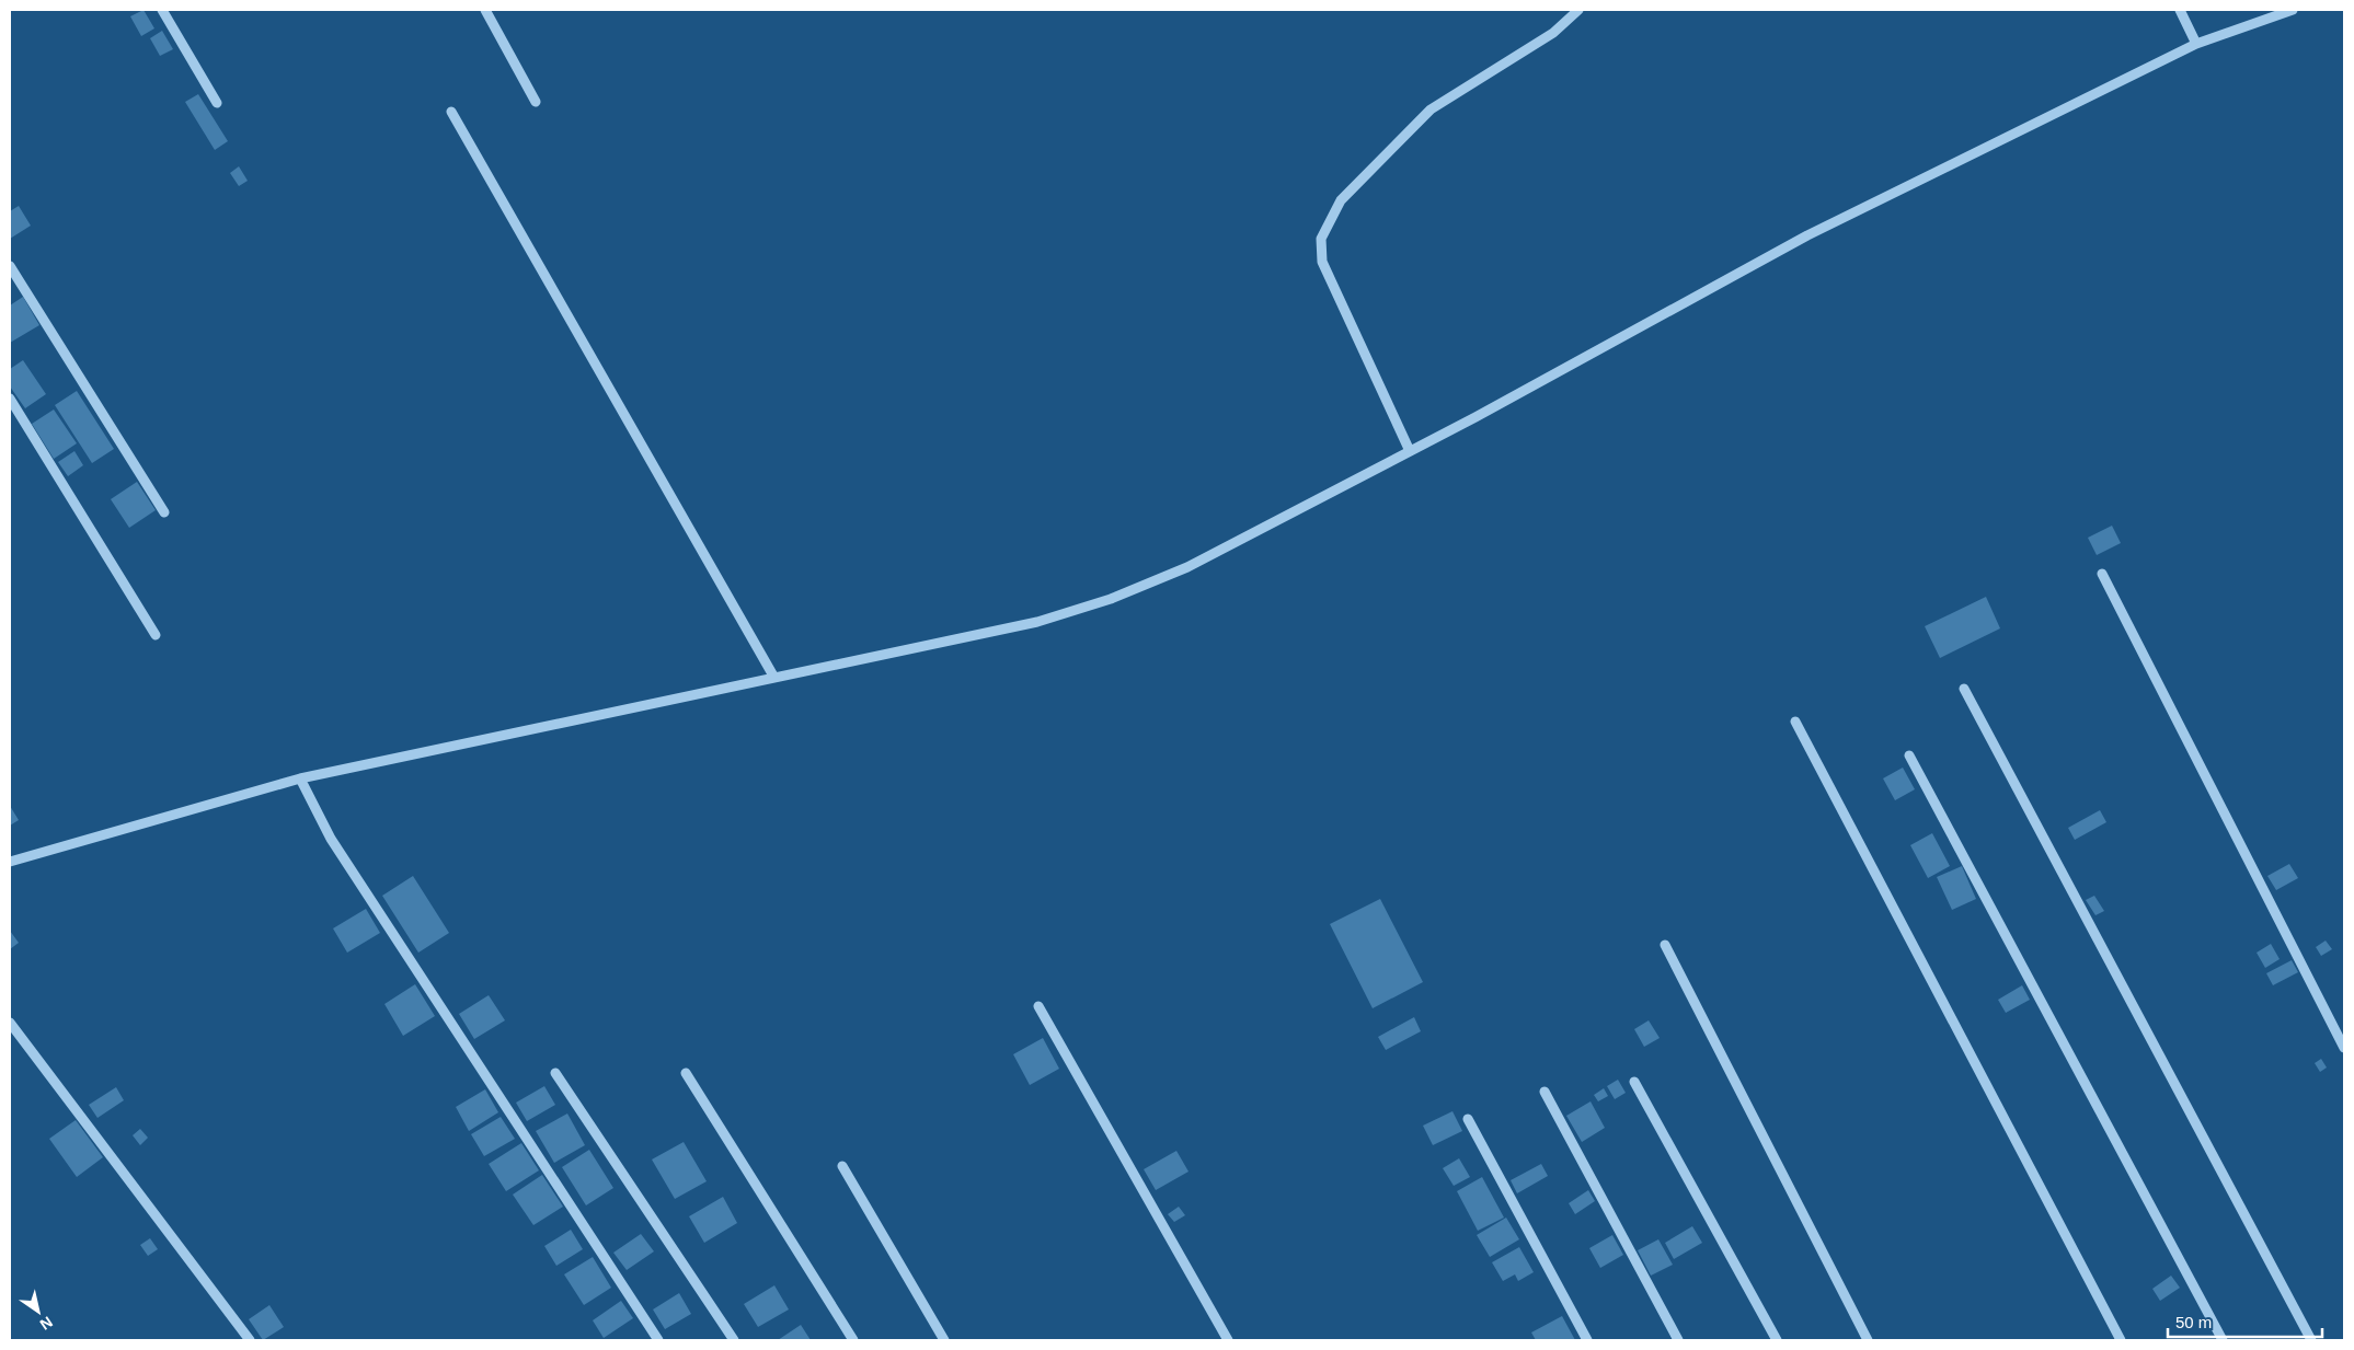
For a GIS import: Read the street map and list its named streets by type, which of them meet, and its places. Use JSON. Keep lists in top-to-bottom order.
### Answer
{
  "scale_bar": "50 m",
  "north": "bottom right"
}
